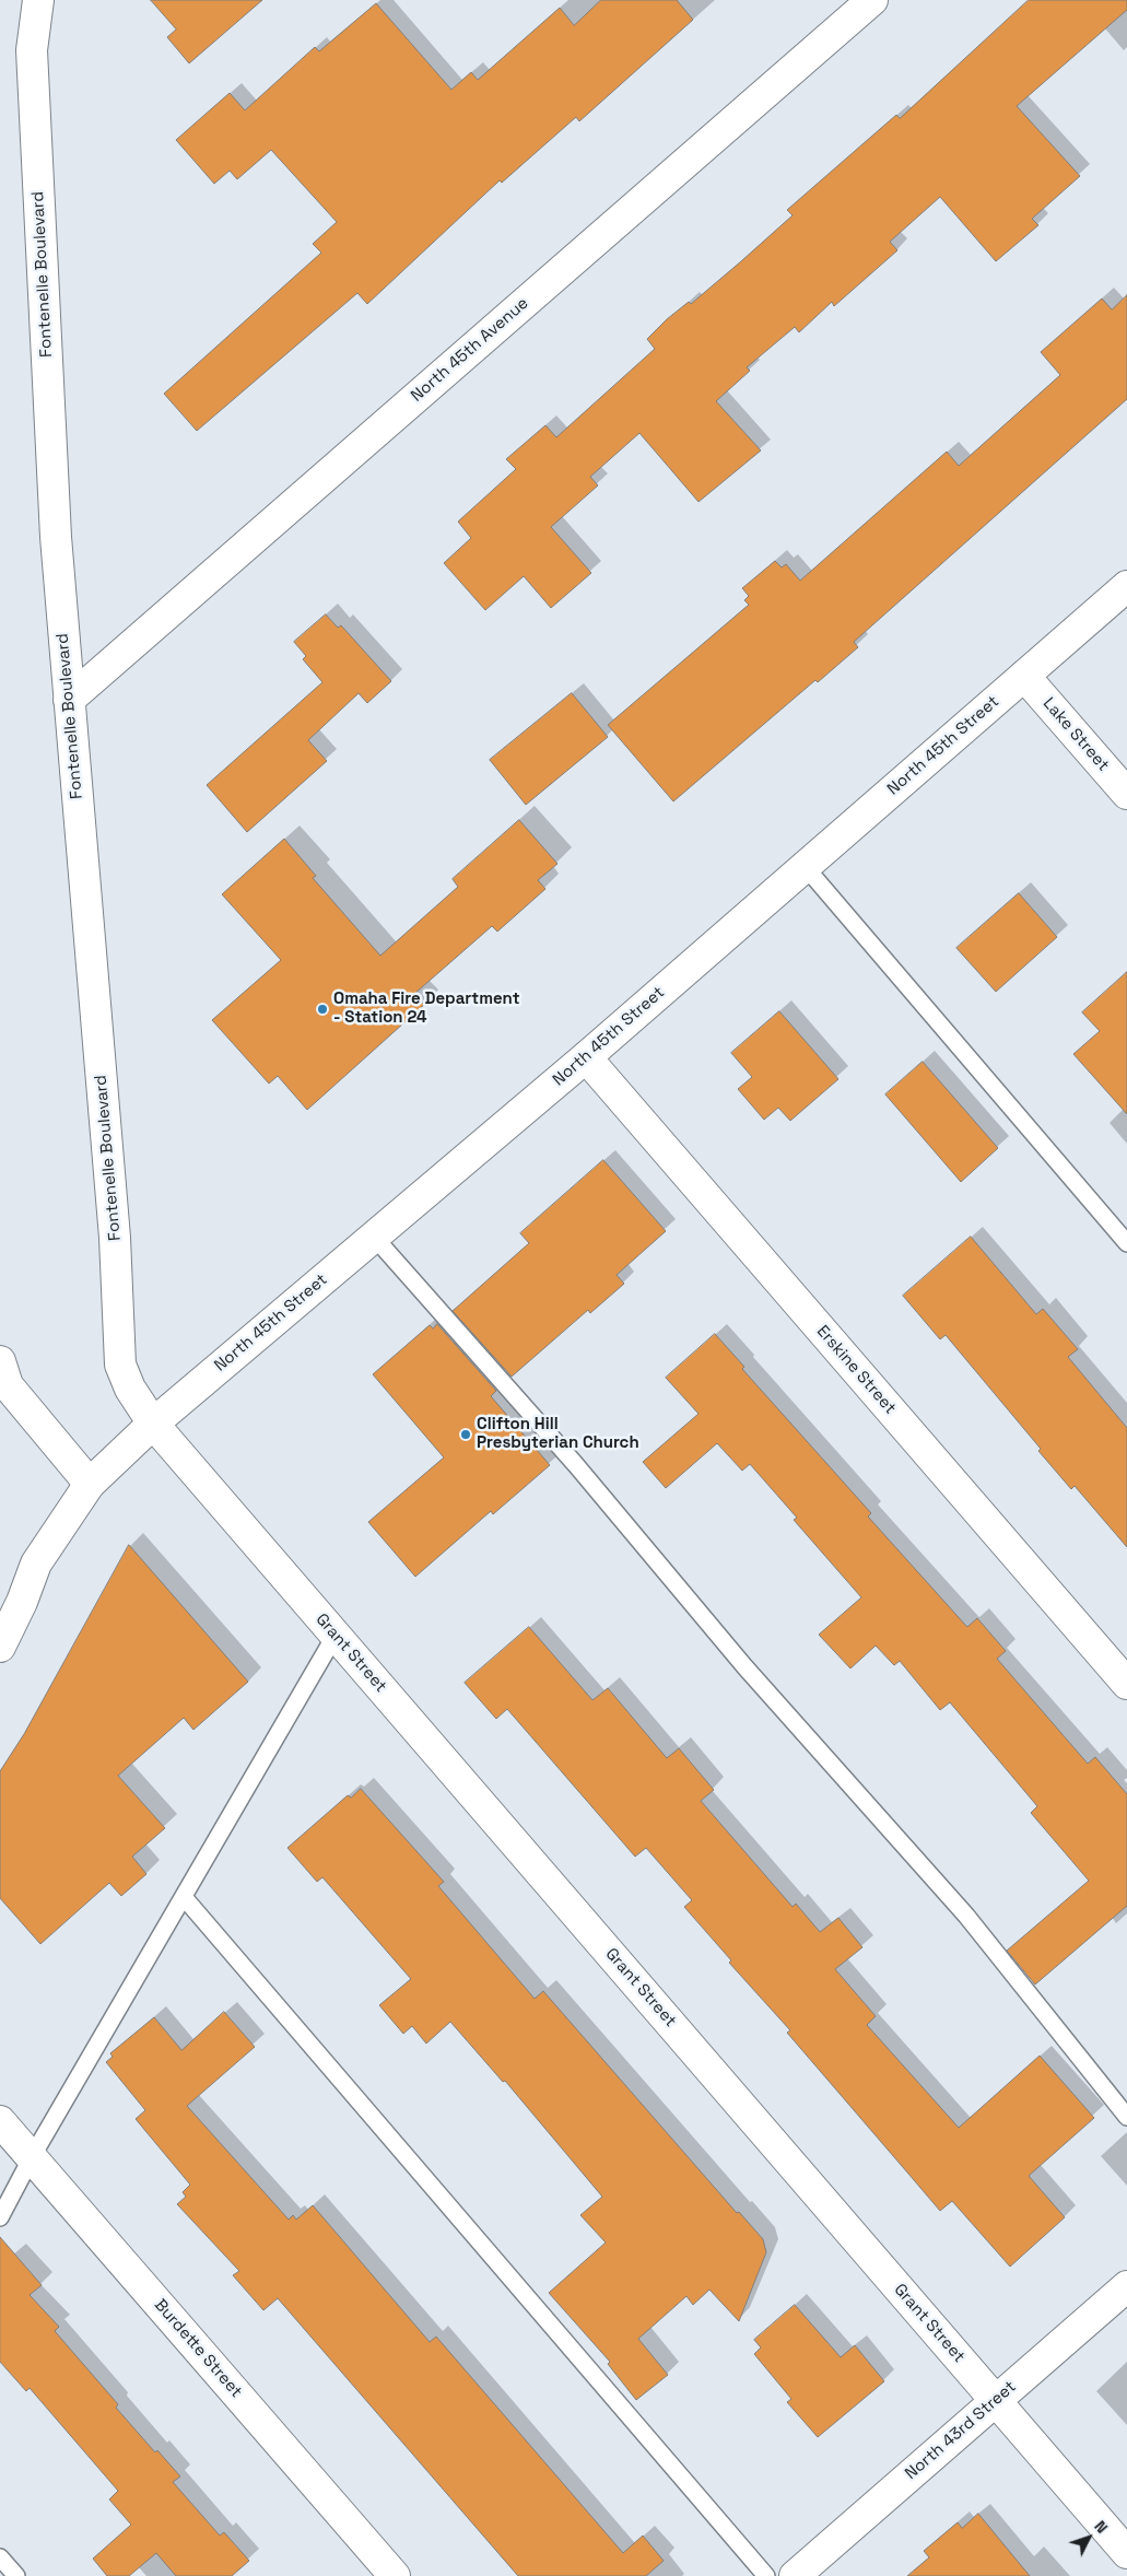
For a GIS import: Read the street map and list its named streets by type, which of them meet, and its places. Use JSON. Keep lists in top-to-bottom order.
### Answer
{
  "streets": {
    "street": [
      "Fontenelle Boulevard",
      "North 45th Avenue",
      "Lake Street",
      "North 45th Street",
      "Erskine Street",
      "Grant Street",
      "Burdette Street",
      "North 43rd Street"
    ]
  },
  "crossings": [
    ["Fontenelle Boulevard", "North 45th Avenue"],
    ["Fontenelle Boulevard", "North 45th Street"],
    ["Fontenelle Boulevard", "Grant Street"],
    ["Lake Street", "North 45th Street"],
    ["North 45th Street", "Erskine Street"],
    ["North 45th Street", "Grant Street"],
    ["Grant Street", "North 43rd Street"]
  ],
  "places": ["Omaha Fire Department - Station 24", "Clifton Hill Presbyterian Church"],
  "north": "top right"
}
